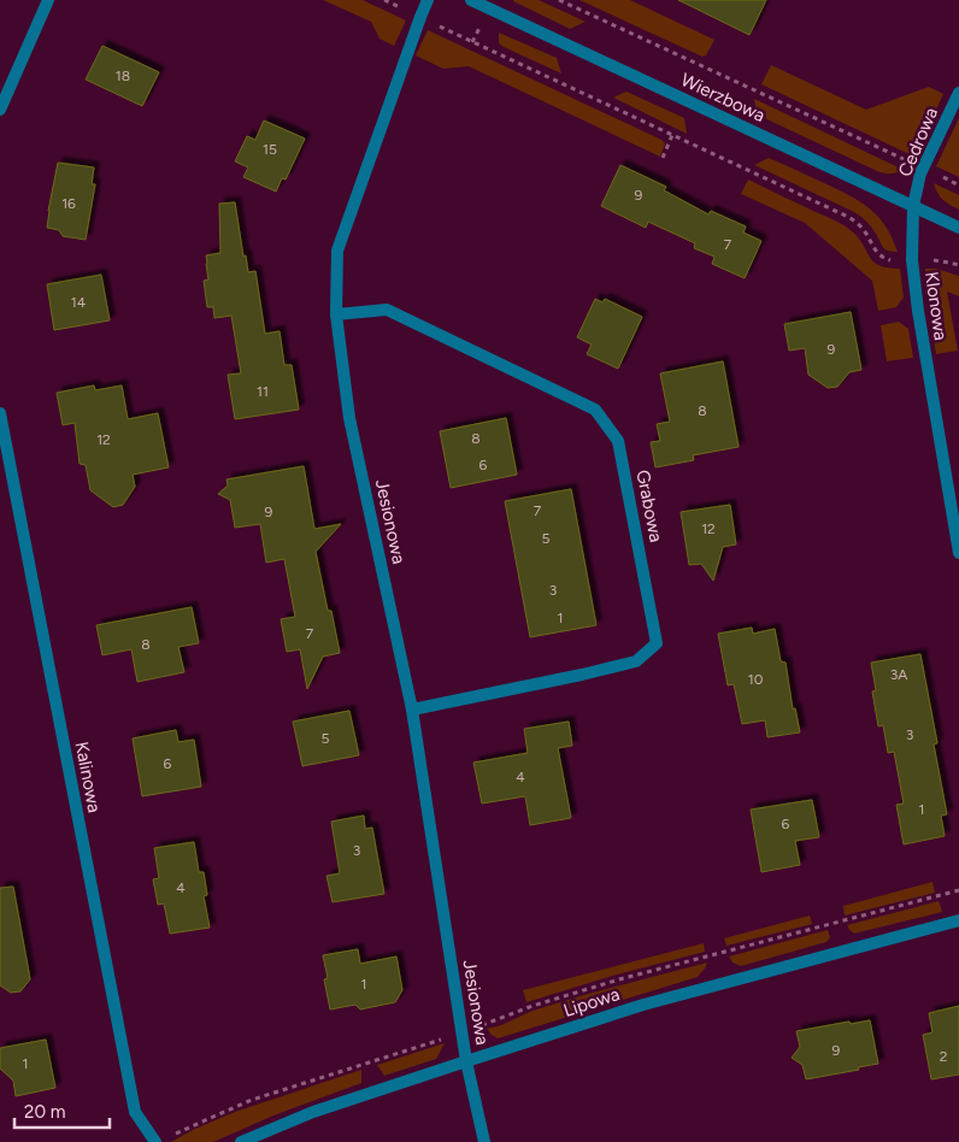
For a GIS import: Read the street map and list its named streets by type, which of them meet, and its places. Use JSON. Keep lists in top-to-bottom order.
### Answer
{
  "streets": {
    "street": [
      "Wierzbowa",
      "Cedrowa",
      "Klonowa",
      "Grabowa",
      "Jesionowa",
      "Kalinowa",
      "Lipowa"
    ]
  },
  "crossings": [
    ["Wierzbowa", "Cedrowa"],
    ["Wierzbowa", "Klonowa"],
    ["Cedrowa", "Klonowa"],
    ["Grabowa", "Jesionowa"],
    ["Jesionowa", "Lipowa"]
  ],
  "house_numbers": [
    "18",
    "15",
    "9",
    "16",
    "7",
    "14",
    "9",
    "11",
    "8",
    "8",
    "12",
    "6",
    "7",
    "9",
    "12",
    "5",
    "3",
    "1",
    "7",
    "8",
    "3A",
    "10",
    "3",
    "5",
    "6",
    "4",
    "1",
    "6",
    "3",
    "4",
    "1",
    "9",
    "2",
    "1"
  ],
  "scale_bar": "20 m"
}
